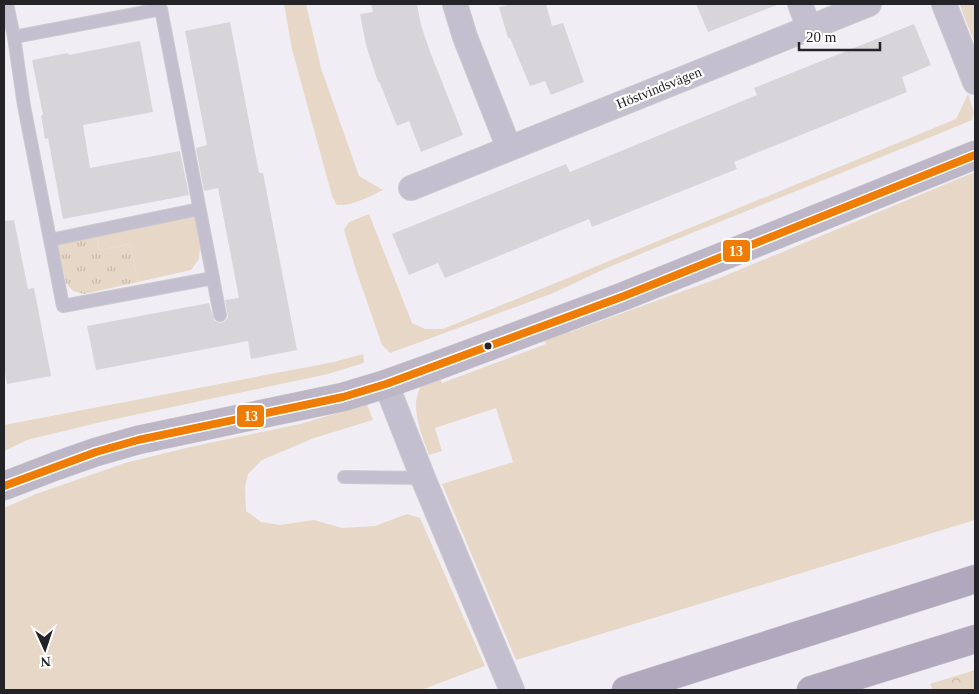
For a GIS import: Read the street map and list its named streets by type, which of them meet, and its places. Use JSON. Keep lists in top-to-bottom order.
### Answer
{
  "streets": {
    "street": ["Höstvindsvägen"]
  },
  "lines": ["transit line 13"],
  "scale_bar": "20 m",
  "north": "bottom"
}
